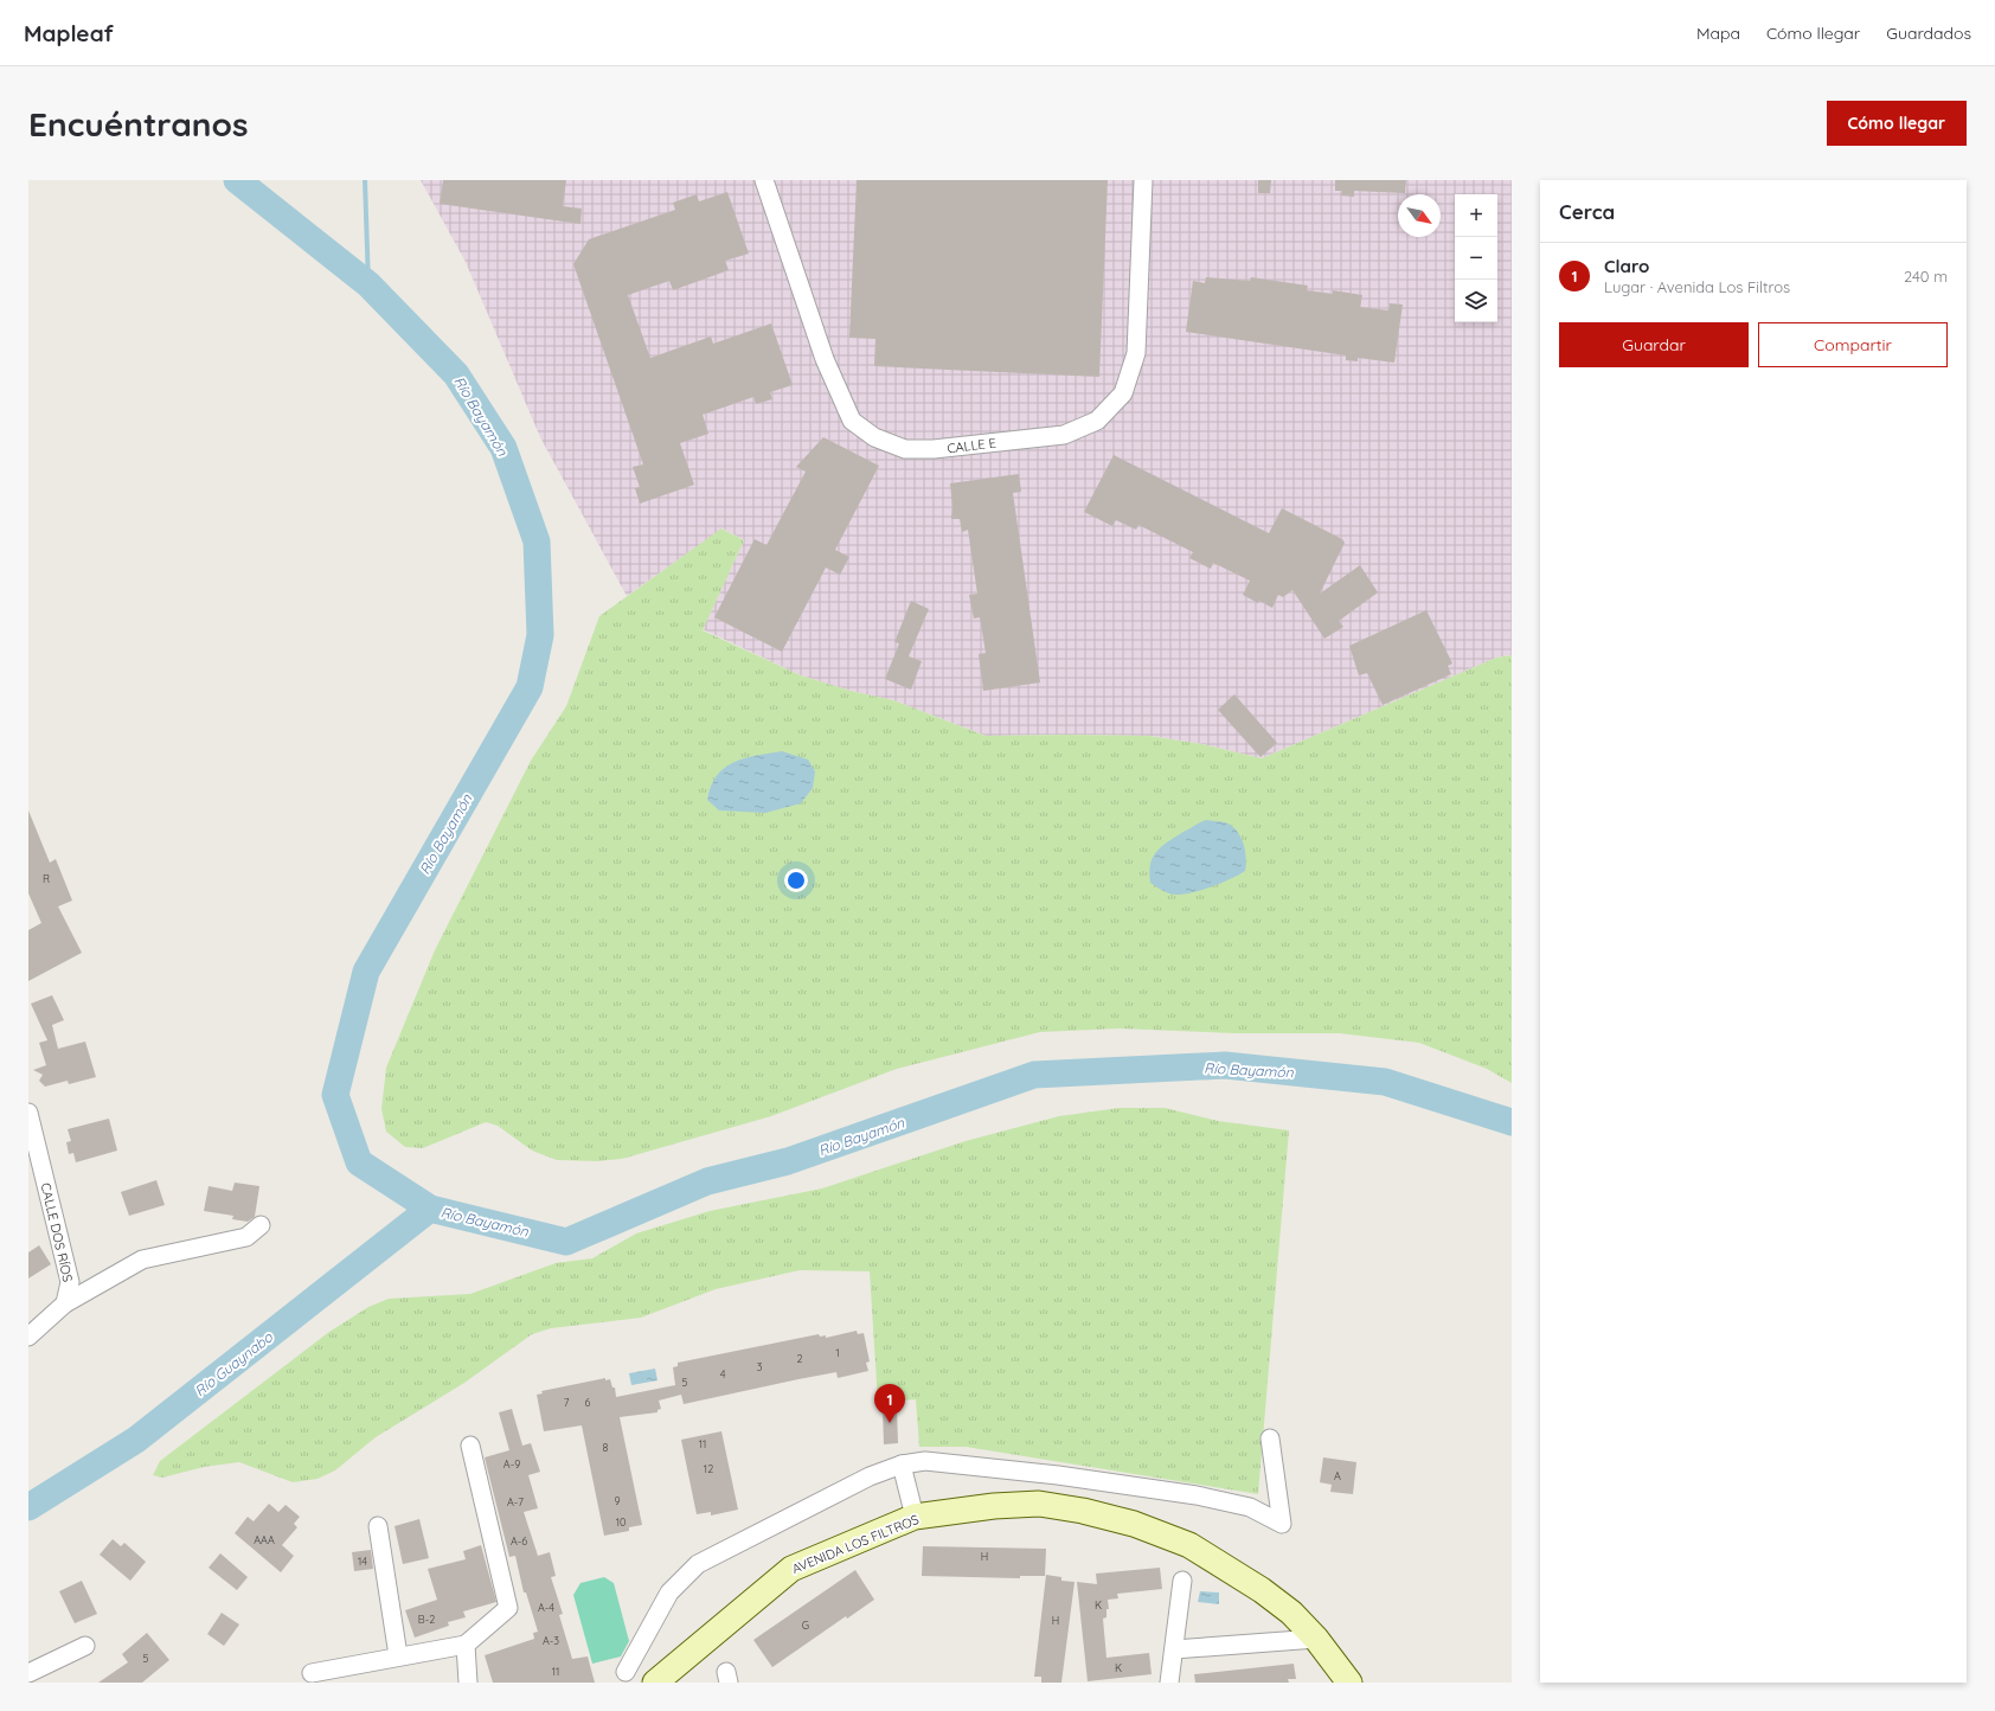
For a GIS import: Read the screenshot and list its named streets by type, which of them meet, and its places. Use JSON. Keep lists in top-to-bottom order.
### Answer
{
  "streets": {
    "main road": ["AVENIDA LOS FILTROS"],
    "street": ["CALLE E", "CALLE DOS RÍOS"]
  },
  "water": ["Río Bayamón", "Río Guaynabo"],
  "house_numbers": [
    "R",
    "1",
    "2",
    "3",
    "4",
    "5",
    "7",
    "6",
    "11",
    "8",
    "A-9",
    "12",
    "A",
    "9",
    "A-7",
    "10",
    "AAA",
    "A-6",
    "H",
    "14",
    "K",
    "A-4",
    "B-2",
    "H",
    "G",
    "A-3",
    "5",
    "K",
    "11"
  ],
  "north": "bottom right",
  "page": {
    "header": "Mapleaf",
    "nav": ["Mapa", "Cómo llegar", "Guardados"],
    "buttons": [
      "Cómo llegar",
      ["Guardar", "Compartir"]
    ],
    "title": "Encuéntranos",
    "heading": "Cerca",
    "map_buttons": ["+", "−"],
    "list": [
      {
        "mark": "1",
        "name": "Claro",
        "note": "Lugar · Avenida Los Filtros",
        "value": "240 m"
      }
    ],
    "pins": "1"
  }
}
